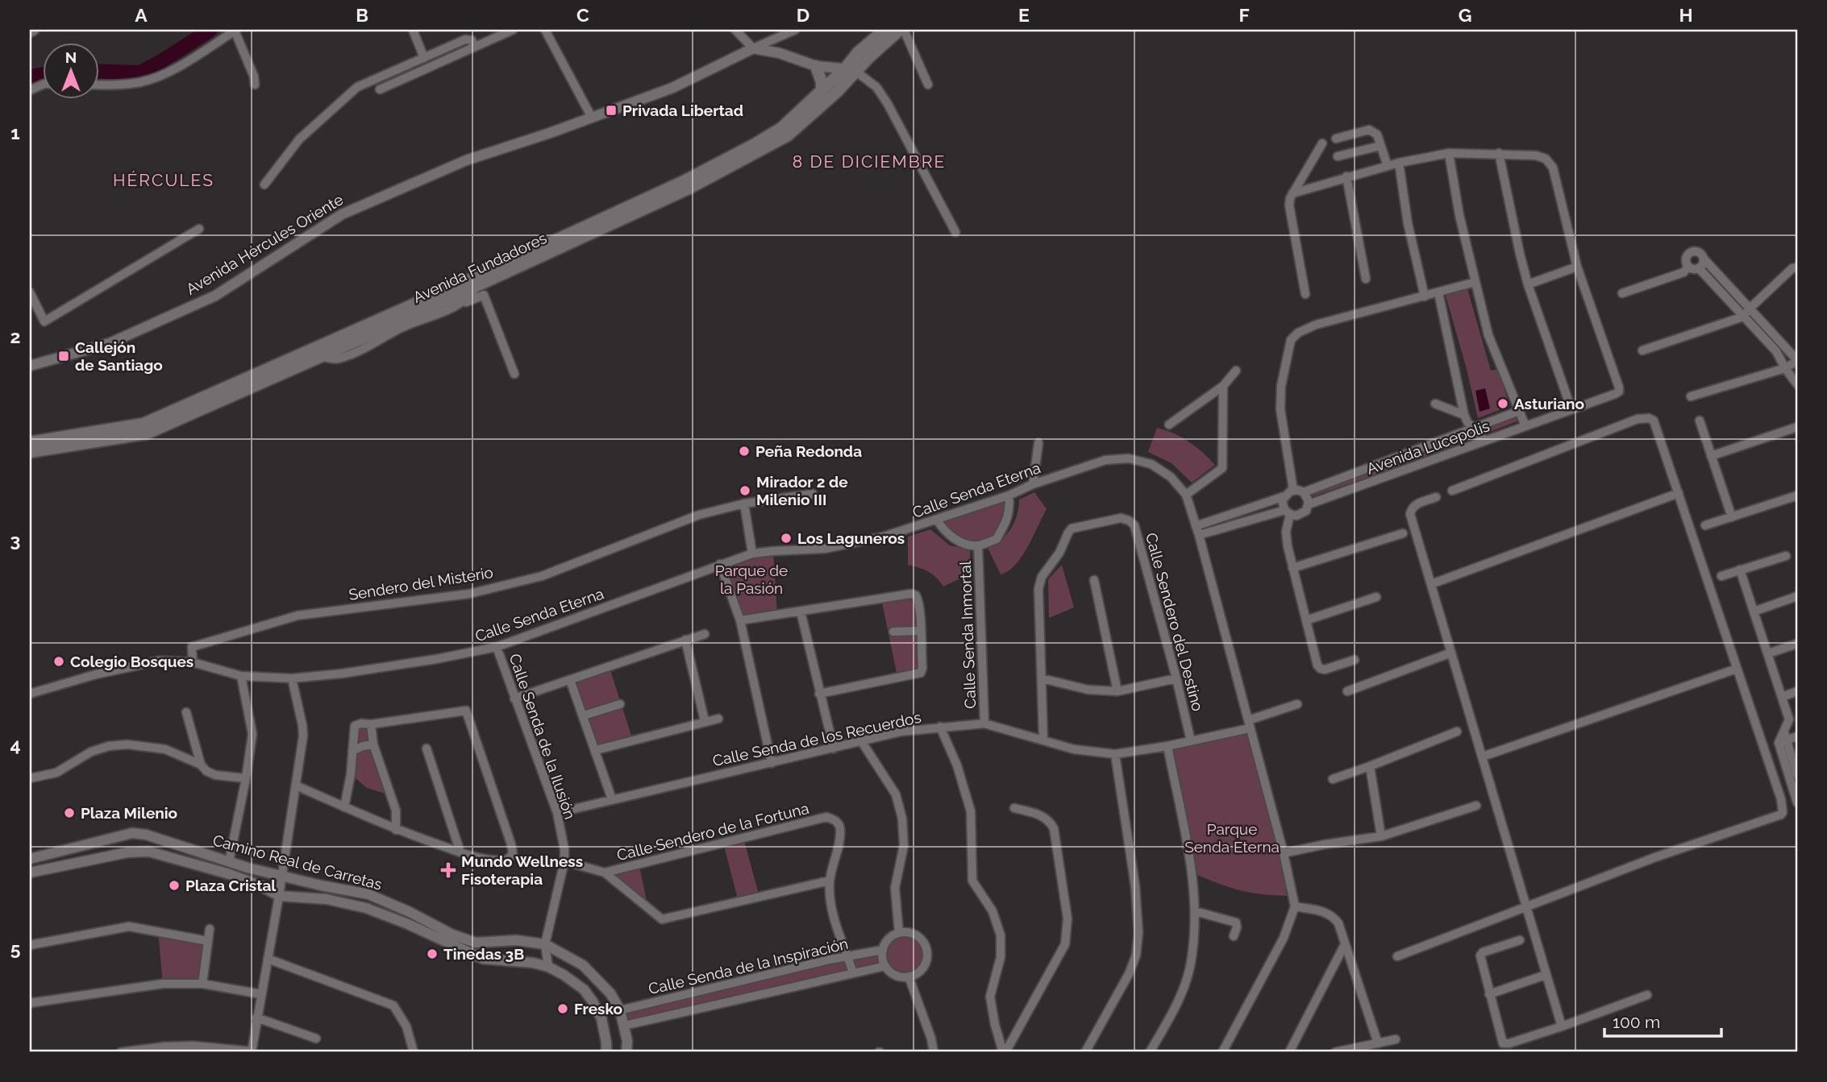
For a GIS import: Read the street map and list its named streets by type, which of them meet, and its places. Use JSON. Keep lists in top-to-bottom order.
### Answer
{
  "streets": {
    "main road": ["Avenida Fundadores"],
    "street": [
      "Avenida Hércules Oriente",
      "Avenida Lucepolis",
      "Calle Senda Eterna",
      "Sendero del Misterio",
      "Calle Sendero del Destino",
      "Calle Senda Inmortal",
      "Calle Senda de la Ilusión",
      "Calle Senda de los Recuerdos",
      "Calle Sendero de la Fortuna",
      "Camino Real de Carretas",
      "Calle Senda de la Inspiración"
    ]
  },
  "crossings": [
    ["Avenida Lucepolis", "Calle Senda Eterna"],
    ["Calle Senda Eterna", "Sendero del Misterio"],
    ["Calle Senda Eterna", "Calle Senda Inmortal"],
    ["Calle Senda Eterna", "Calle Senda de la Ilusión"],
    ["Calle Senda Eterna", "Calle Senda de los Recuerdos"],
    ["Calle Sendero del Destino", "Calle Senda de los Recuerdos"],
    ["Calle Senda Inmortal", "Calle Senda de los Recuerdos"],
    ["Calle Senda de la Ilusión", "Calle Senda de los Recuerdos"],
    ["Calle Senda de la Ilusión", "Camino Real de Carretas"],
    ["Calle Sendero de la Fortuna", "Calle Senda de la Inspiración"],
    ["Camino Real de Carretas", "Calle Senda de la Inspiración"]
  ],
  "districts": ["8 DE DICIEMBRE", "HÉRCULES"],
  "parks": ["Parque de la Pasión", "Parque Senda Eterna"],
  "places": {
    "transit": ["Privada Libertad", "Callejón de Santiago"],
    "other": [
      "Asturiano",
      "Peña Redonda",
      "Mirador 2 de Milenio III",
      "Los Laguneros",
      "Colegio Bosques",
      "Plaza Milenio",
      "Plaza Cristal",
      "Tinedas 3B",
      "Fresko"
    ],
    "health": ["Mundo Wellness Fisoterapia"]
  },
  "scale_bar": "100 m",
  "north": "top",
  "grid": {
    "columns": [
      "A",
      "B",
      "C",
      "D",
      "E",
      "F",
      "G",
      "H"
    ],
    "rows": [
      "1",
      "2",
      "3",
      "4",
      "5"
    ]
  }
}
